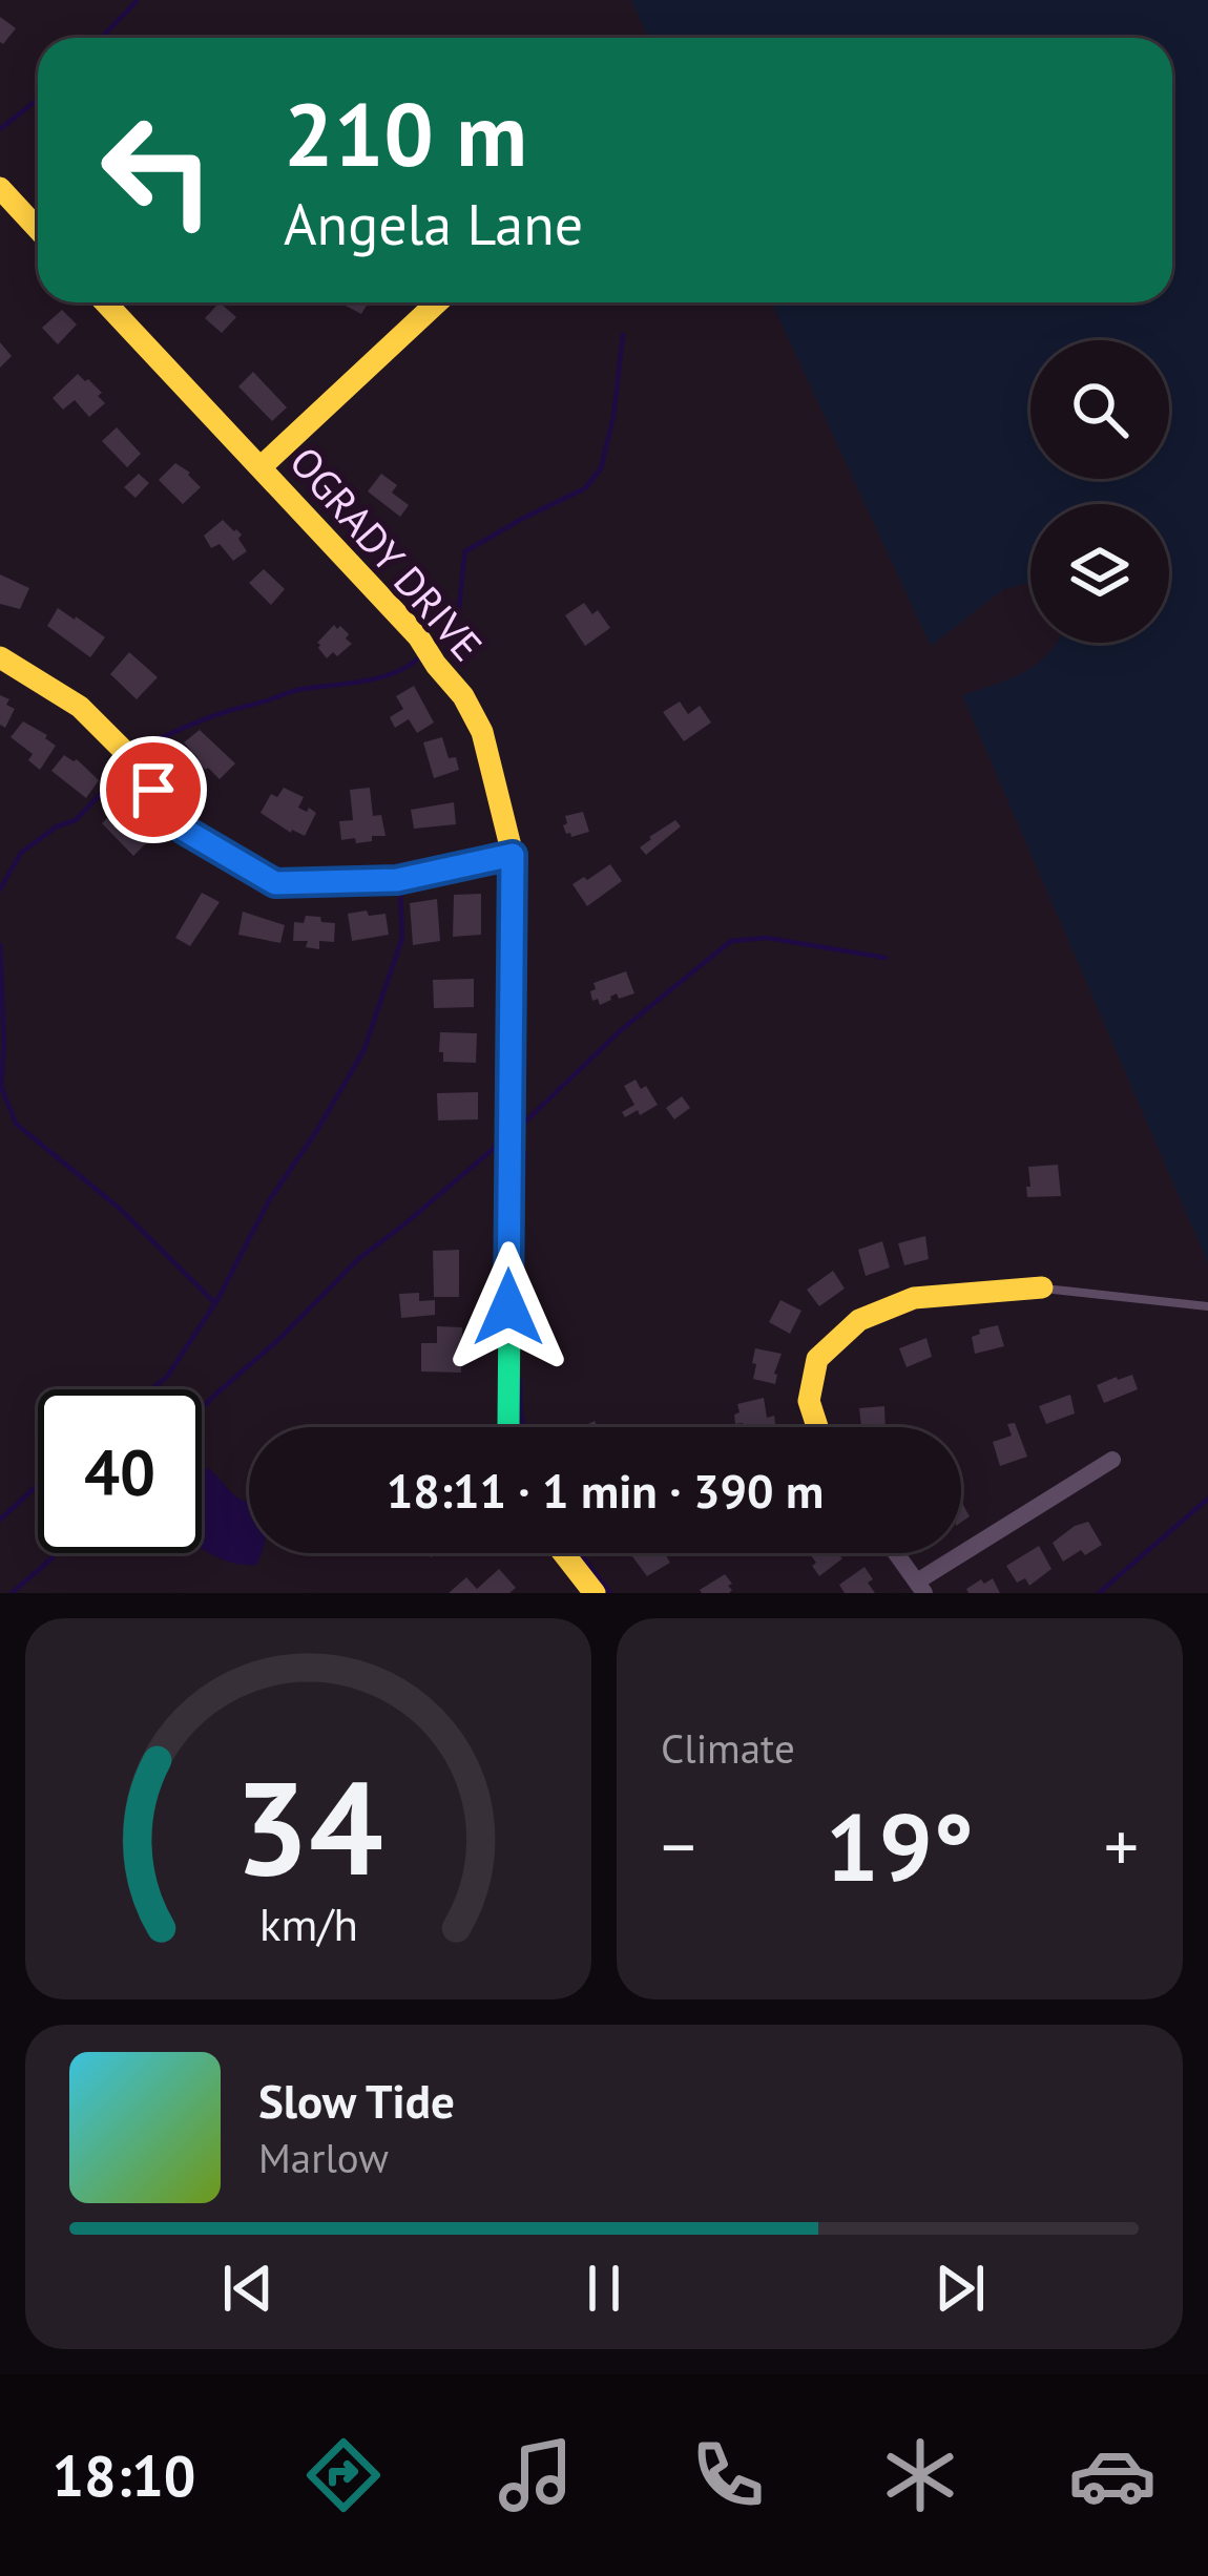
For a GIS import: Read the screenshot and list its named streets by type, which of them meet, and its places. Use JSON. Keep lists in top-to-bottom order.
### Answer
{
  "streets": {
    "street": ["OGRADY DRIVE"]
  },
  "page": {
    "turn": ["210 m", "Angela Lane"],
    "limit": "40",
    "trip": "18:11 · 1 min · 390 m",
    "tile": "Climate",
    "heat": ["−", "19°", "+"],
    "song": ["Slow Tide", "Marlow"],
    "tabs": "18:10",
    "gauge": ["34", "km/h"]
  }
}
